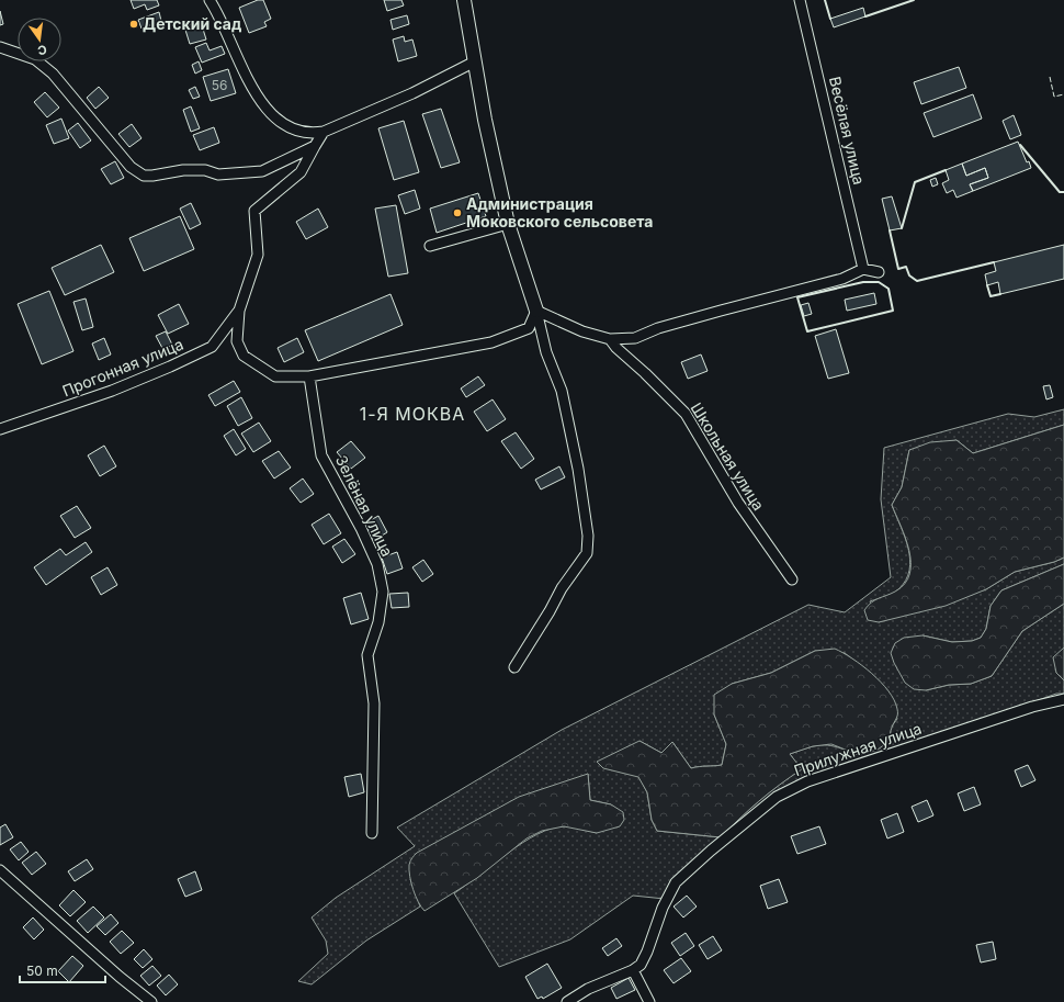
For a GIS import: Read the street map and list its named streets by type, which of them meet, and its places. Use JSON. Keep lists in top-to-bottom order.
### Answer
{
  "streets": {
    "street": [
      "Весёлая улица",
      "Прогонная улица",
      "Школьная улица",
      "Зелёная улица",
      "Прилужная улица"
    ]
  },
  "districts": ["1-Я МОКВА"],
  "places": ["Детский сад", "Администрация Моковского сельсовета"],
  "house_numbers": ["56"],
  "scale_bar": "50 m",
  "north": "bottom"
}
